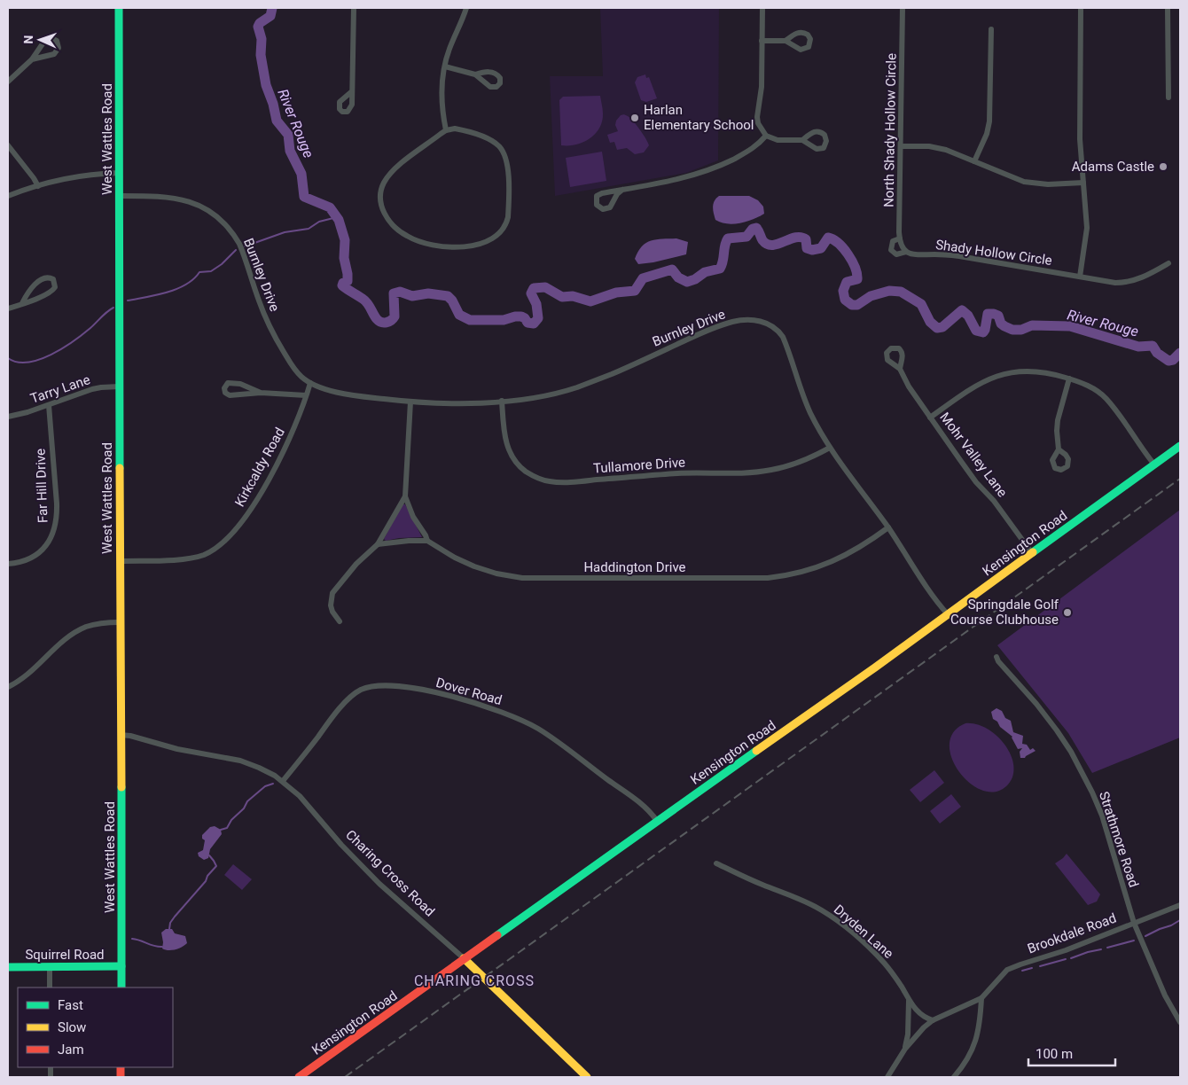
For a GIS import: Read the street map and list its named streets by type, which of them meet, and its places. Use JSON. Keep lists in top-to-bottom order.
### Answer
{
  "streets": {
    "street": [
      "North Shady Hollow Circle",
      "West Wattles Road",
      "Shady Hollow Circle",
      "Burnley Drive",
      "Tarry Lane",
      "Mohr Valley Lane",
      "Tullamore Drive",
      "Kirkcaldy Road",
      "Far Hill Drive",
      "Kensington Road",
      "Haddington Drive",
      "Dover Road",
      "Strathmore Road",
      "Charing Cross Road",
      "Dryden Lane",
      "Brookdale Road",
      "Squirrel Road"
    ]
  },
  "crossings": [
    ["North Shady Hollow Circle", "Shady Hollow Circle"],
    ["West Wattles Road", "Burnley Drive"],
    ["West Wattles Road", "Tarry Lane"],
    ["West Wattles Road", "Kirkcaldy Road"],
    ["West Wattles Road", "Charing Cross Road"],
    ["West Wattles Road", "Squirrel Road"],
    ["Burnley Drive", "Tullamore Drive"],
    ["Burnley Drive", "Kensington Road"],
    ["Burnley Drive", "Haddington Drive"],
    ["Tarry Lane", "Far Hill Drive"],
    ["Mohr Valley Lane", "Kensington Road"],
    ["Kensington Road", "Dover Road"],
    ["Kensington Road", "Charing Cross Road"],
    ["Dover Road", "Charing Cross Road"],
    ["Strathmore Road", "Brookdale Road"],
    ["Dryden Lane", "Brookdale Road"]
  ],
  "districts": ["CHARING CROSS"],
  "water": ["River Rouge"],
  "places": ["Harlan Elementary School", "Adams Castle", "Springdale Golf Course Clubhouse"],
  "legend": ["Fast", "Slow", "Jam"],
  "scale_bar": "100 m",
  "north": "left"
}
